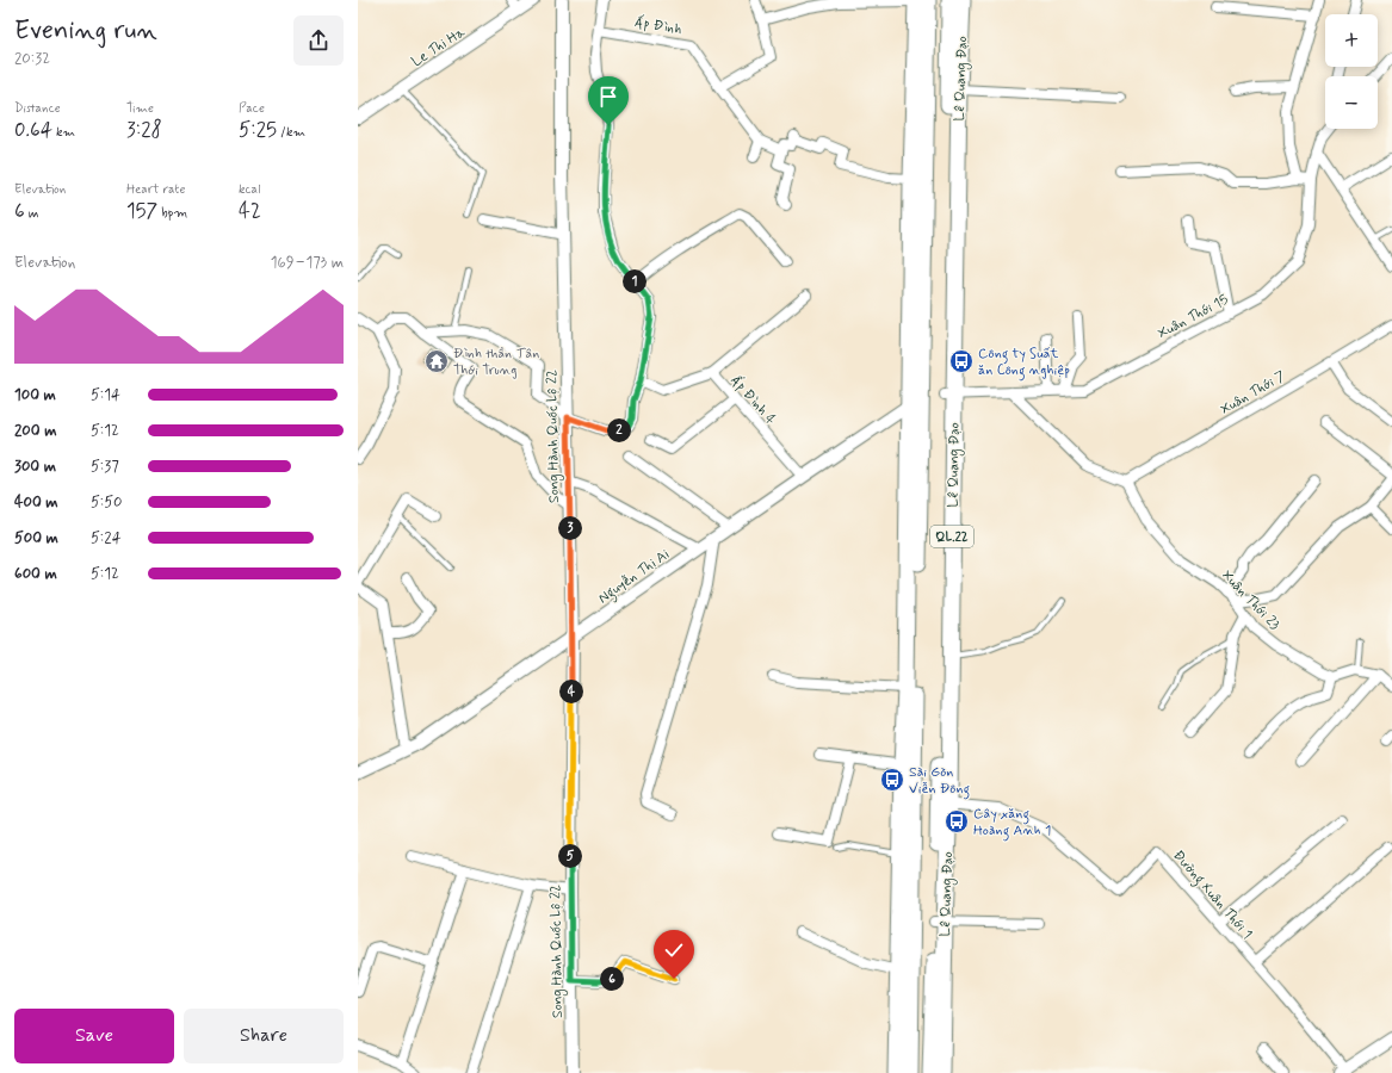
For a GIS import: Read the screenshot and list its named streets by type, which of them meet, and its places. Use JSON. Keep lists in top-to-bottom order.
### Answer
{
  "streets": {
    "highway": ["Lê Quang Đạo", "QL.22"],
    "street": [
      "Ấp Đình",
      "Le Thi Ha",
      "Xuân Thới 15",
      "Xuân Thới 7",
      "Ấp Đình 4",
      "Song Hành Quốc Lộ 22",
      "Nguyễn Thị Ai",
      "Xuân Thới 23",
      "Đường Xuân Thới 1"
    ]
  },
  "crossings": [
    ["Lê Quang Đạo", "Xuân Thới 15"],
    ["Lê Quang Đạo", "Đường Xuân Thới 1"],
    ["Xuân Thới 7", "Xuân Thới 23"],
    ["Ấp Đình 4", "Nguyễn Thị Ai"],
    ["Song Hành Quốc Lộ 22", "Nguyễn Thị Ai"],
    ["QL.22", "Nguyễn Thị Ai"]
  ],
  "places": {
    "temple": ["Đình thần Tân Thới Trung"],
    "bus stop": ["Công ty Suất ăn Công nghiệp", "Sài Gòn Viễn Đông", "Cây xăng Hoàng Anh 1"]
  },
  "page": {
    "heading": ["Evening run", "20:32"],
    "map_buttons": ["+", "−"],
    "stats": [
      ["Distance", "0.64 km"],
      ["Time", "3:28"],
      ["Pace", "5:25 /km"],
      ["Elevation", "6 m"],
      ["Heart rate", "157 bpm"],
      ["kcal", "42"]
    ],
    "chart": ["Elevation", "169–173 m"],
    "pins": [
      "1",
      "2",
      "3",
      "4",
      "5",
      "6"
    ],
    "list": [
      {
        "name": "100 m",
        "note": "5:14"
      },
      {
        "name": "200 m",
        "note": "5:12"
      },
      {
        "name": "300 m",
        "note": "5:37"
      },
      {
        "name": "400 m",
        "note": "5:50"
      },
      {
        "name": "500 m",
        "note": "5:24"
      },
      {
        "name": "600 m",
        "note": "5:12"
      }
    ],
    "buttons": ["Save", "Share"]
  }
}
